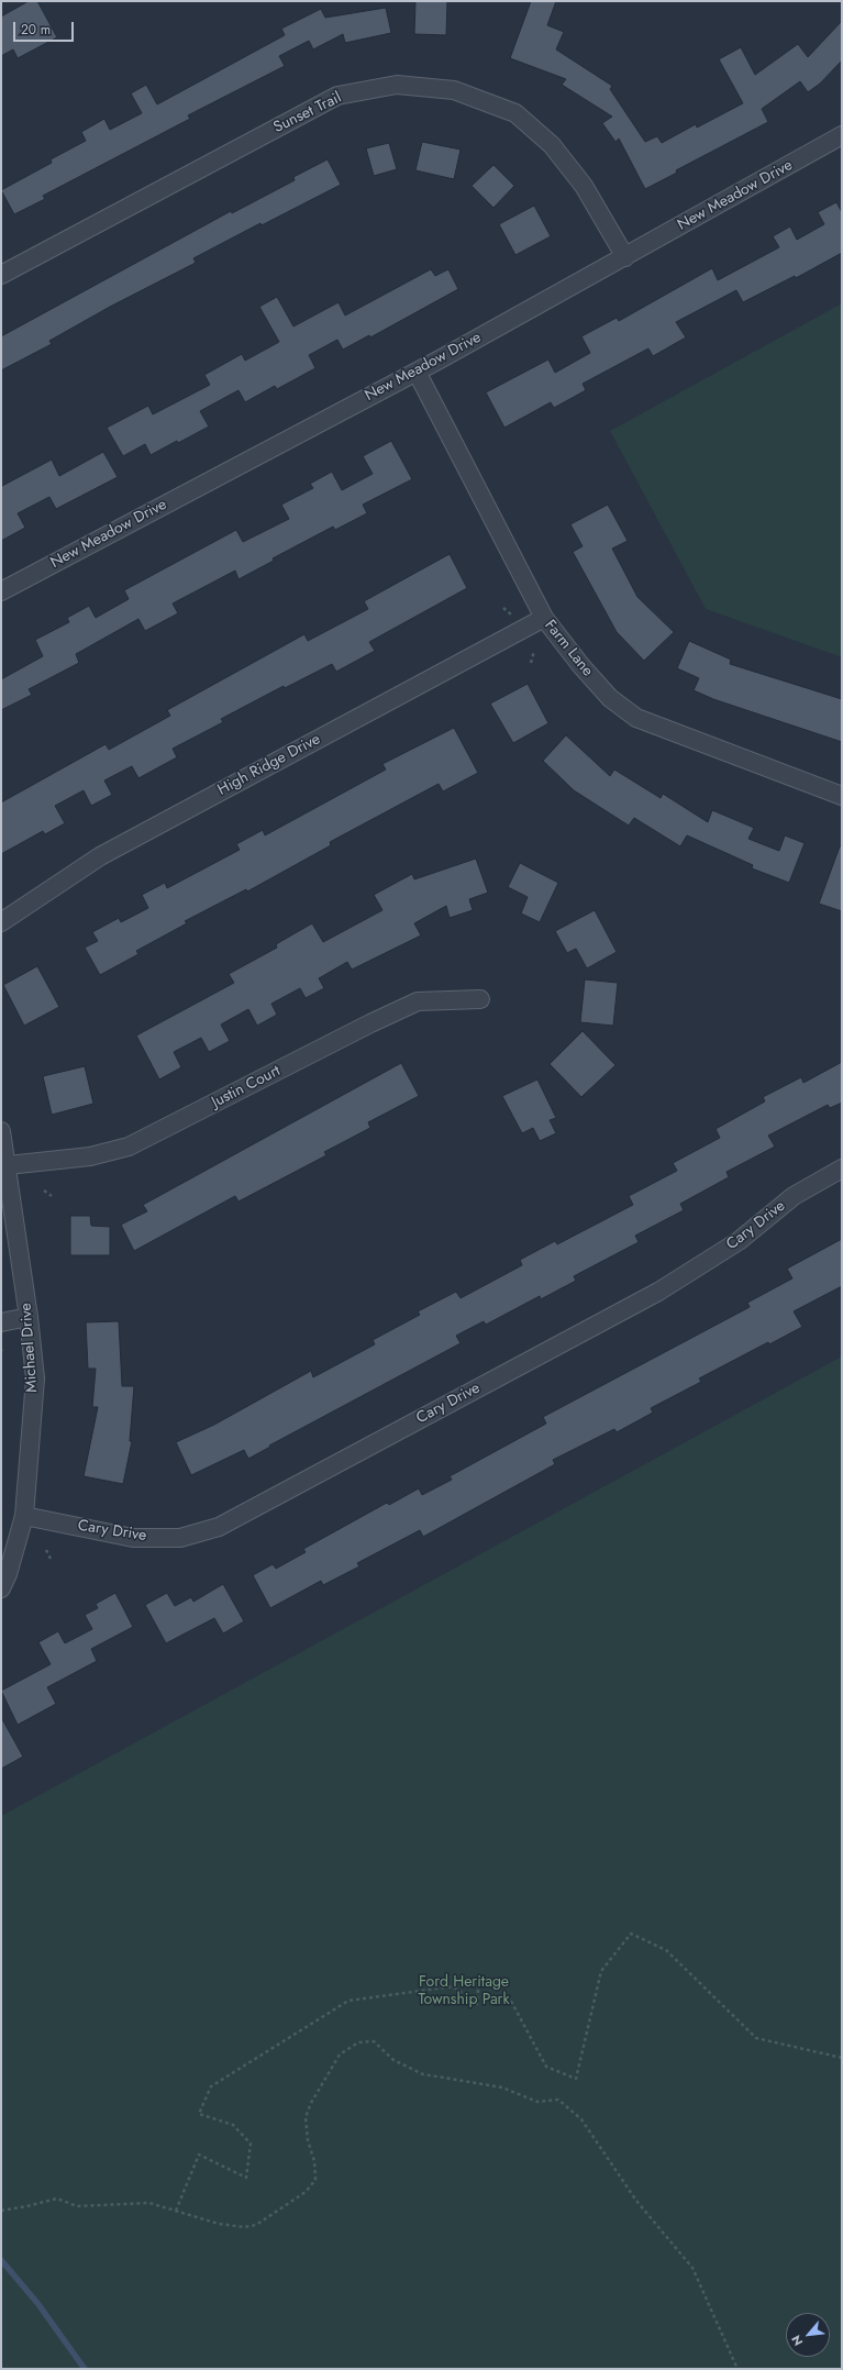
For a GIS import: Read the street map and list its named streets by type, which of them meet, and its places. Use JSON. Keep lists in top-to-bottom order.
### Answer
{
  "streets": {
    "street": [
      "Sunset Trail",
      "New Meadow Drive",
      "Farm Lane",
      "High Ridge Drive",
      "Justin Court",
      "Cary Drive",
      "Michael Drive"
    ]
  },
  "crossings": [
    ["Sunset Trail", "New Meadow Drive"],
    ["New Meadow Drive", "Farm Lane"],
    ["Farm Lane", "High Ridge Drive"],
    ["Justin Court", "Michael Drive"],
    ["Cary Drive", "Michael Drive"]
  ],
  "parks": ["Ford Heritage Township Park"],
  "scale_bar": "20 m",
  "north": "bottom left"
}
